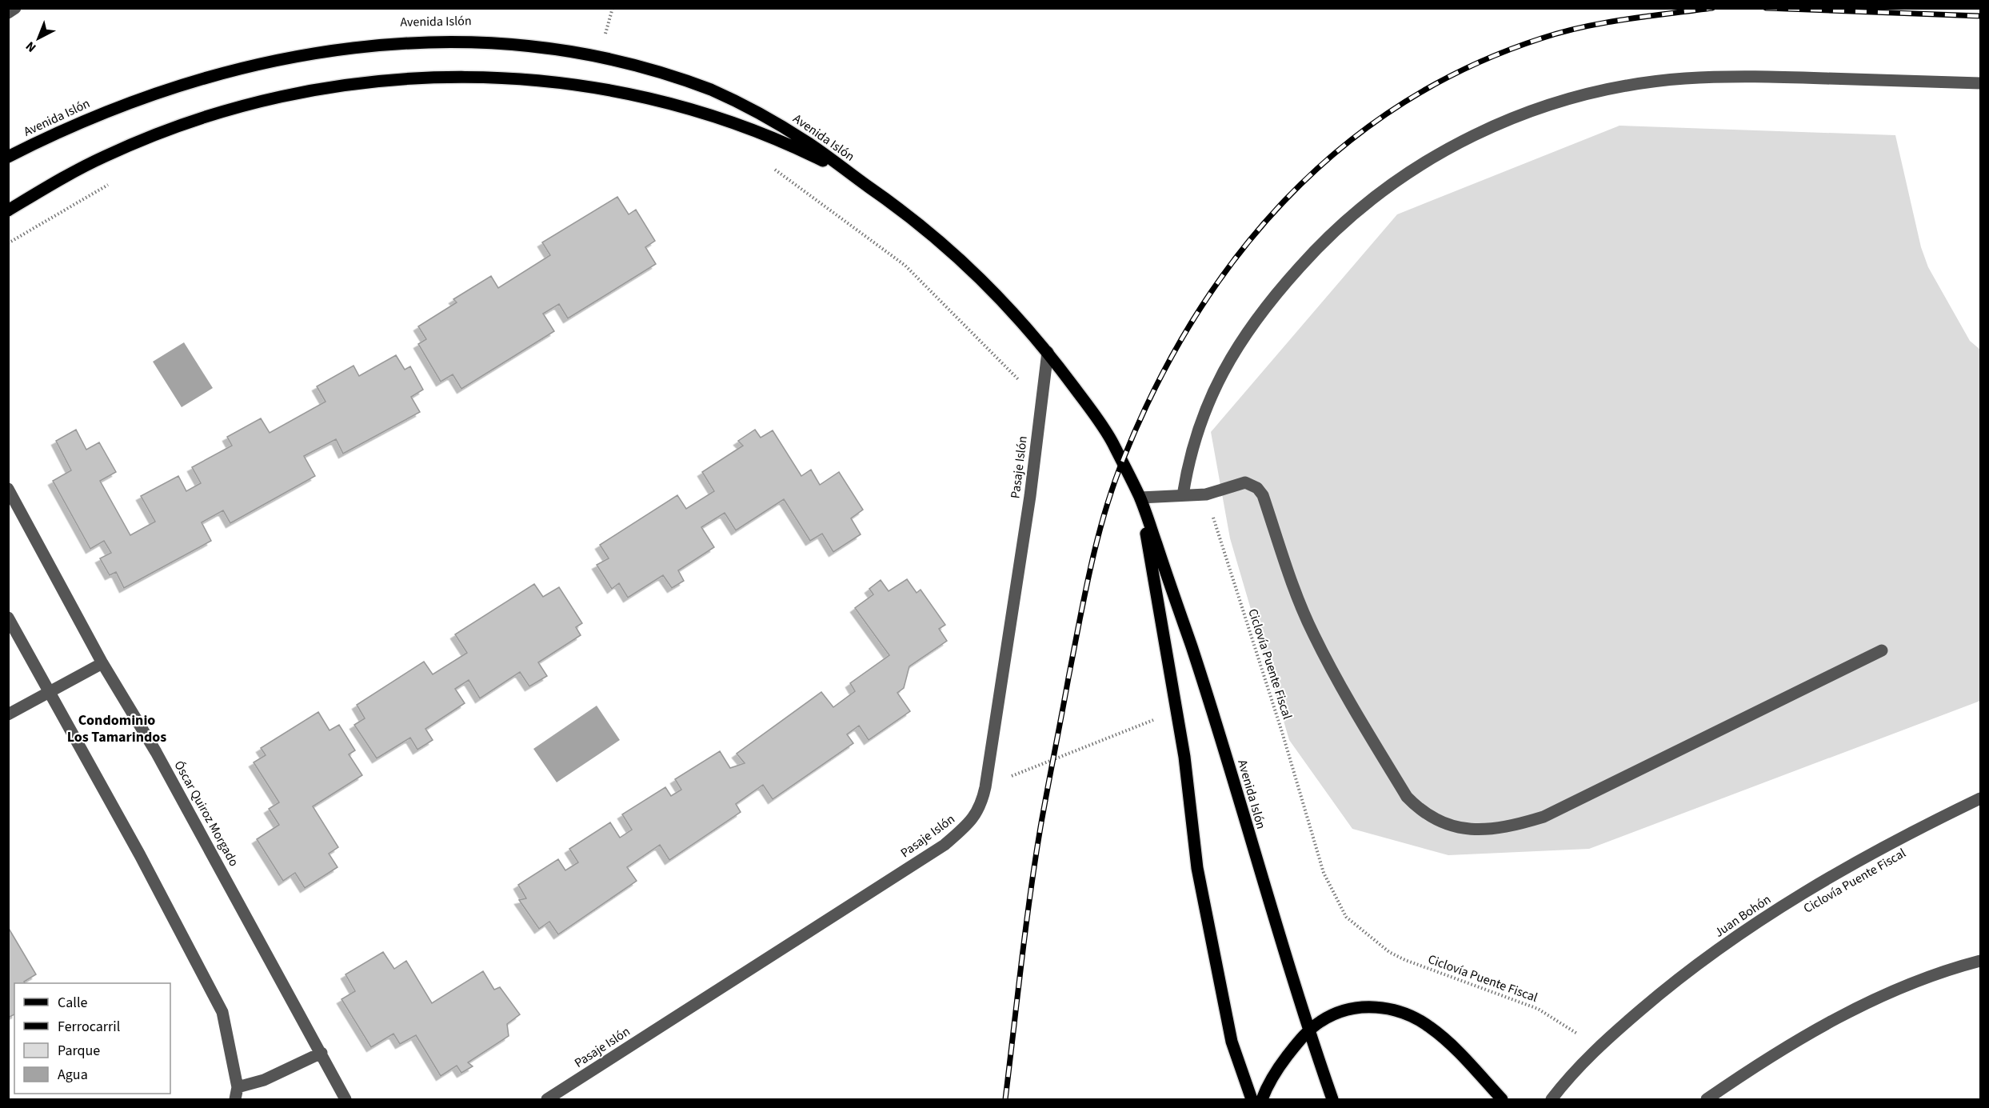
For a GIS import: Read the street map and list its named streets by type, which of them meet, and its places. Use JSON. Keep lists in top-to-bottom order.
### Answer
{
  "streets": {
    "main road": ["Avenida Islón"],
    "street": ["Pasaje Islón", "Óscar Quiroz Morgado", "Juan Bohón"],
    "path": ["Ciclovía Puente Fiscal"]
  },
  "crossings": [
    ["Avenida Islón", "Pasaje Islón"],
    ["Ciclovía Puente Fiscal", "Juan Bohón"]
  ],
  "districts": ["Condominio Los Tamarindos"],
  "legend": [
    "Calle",
    "Ferrocarril",
    "Parque",
    "Agua"
  ],
  "north": "bottom left"
}
